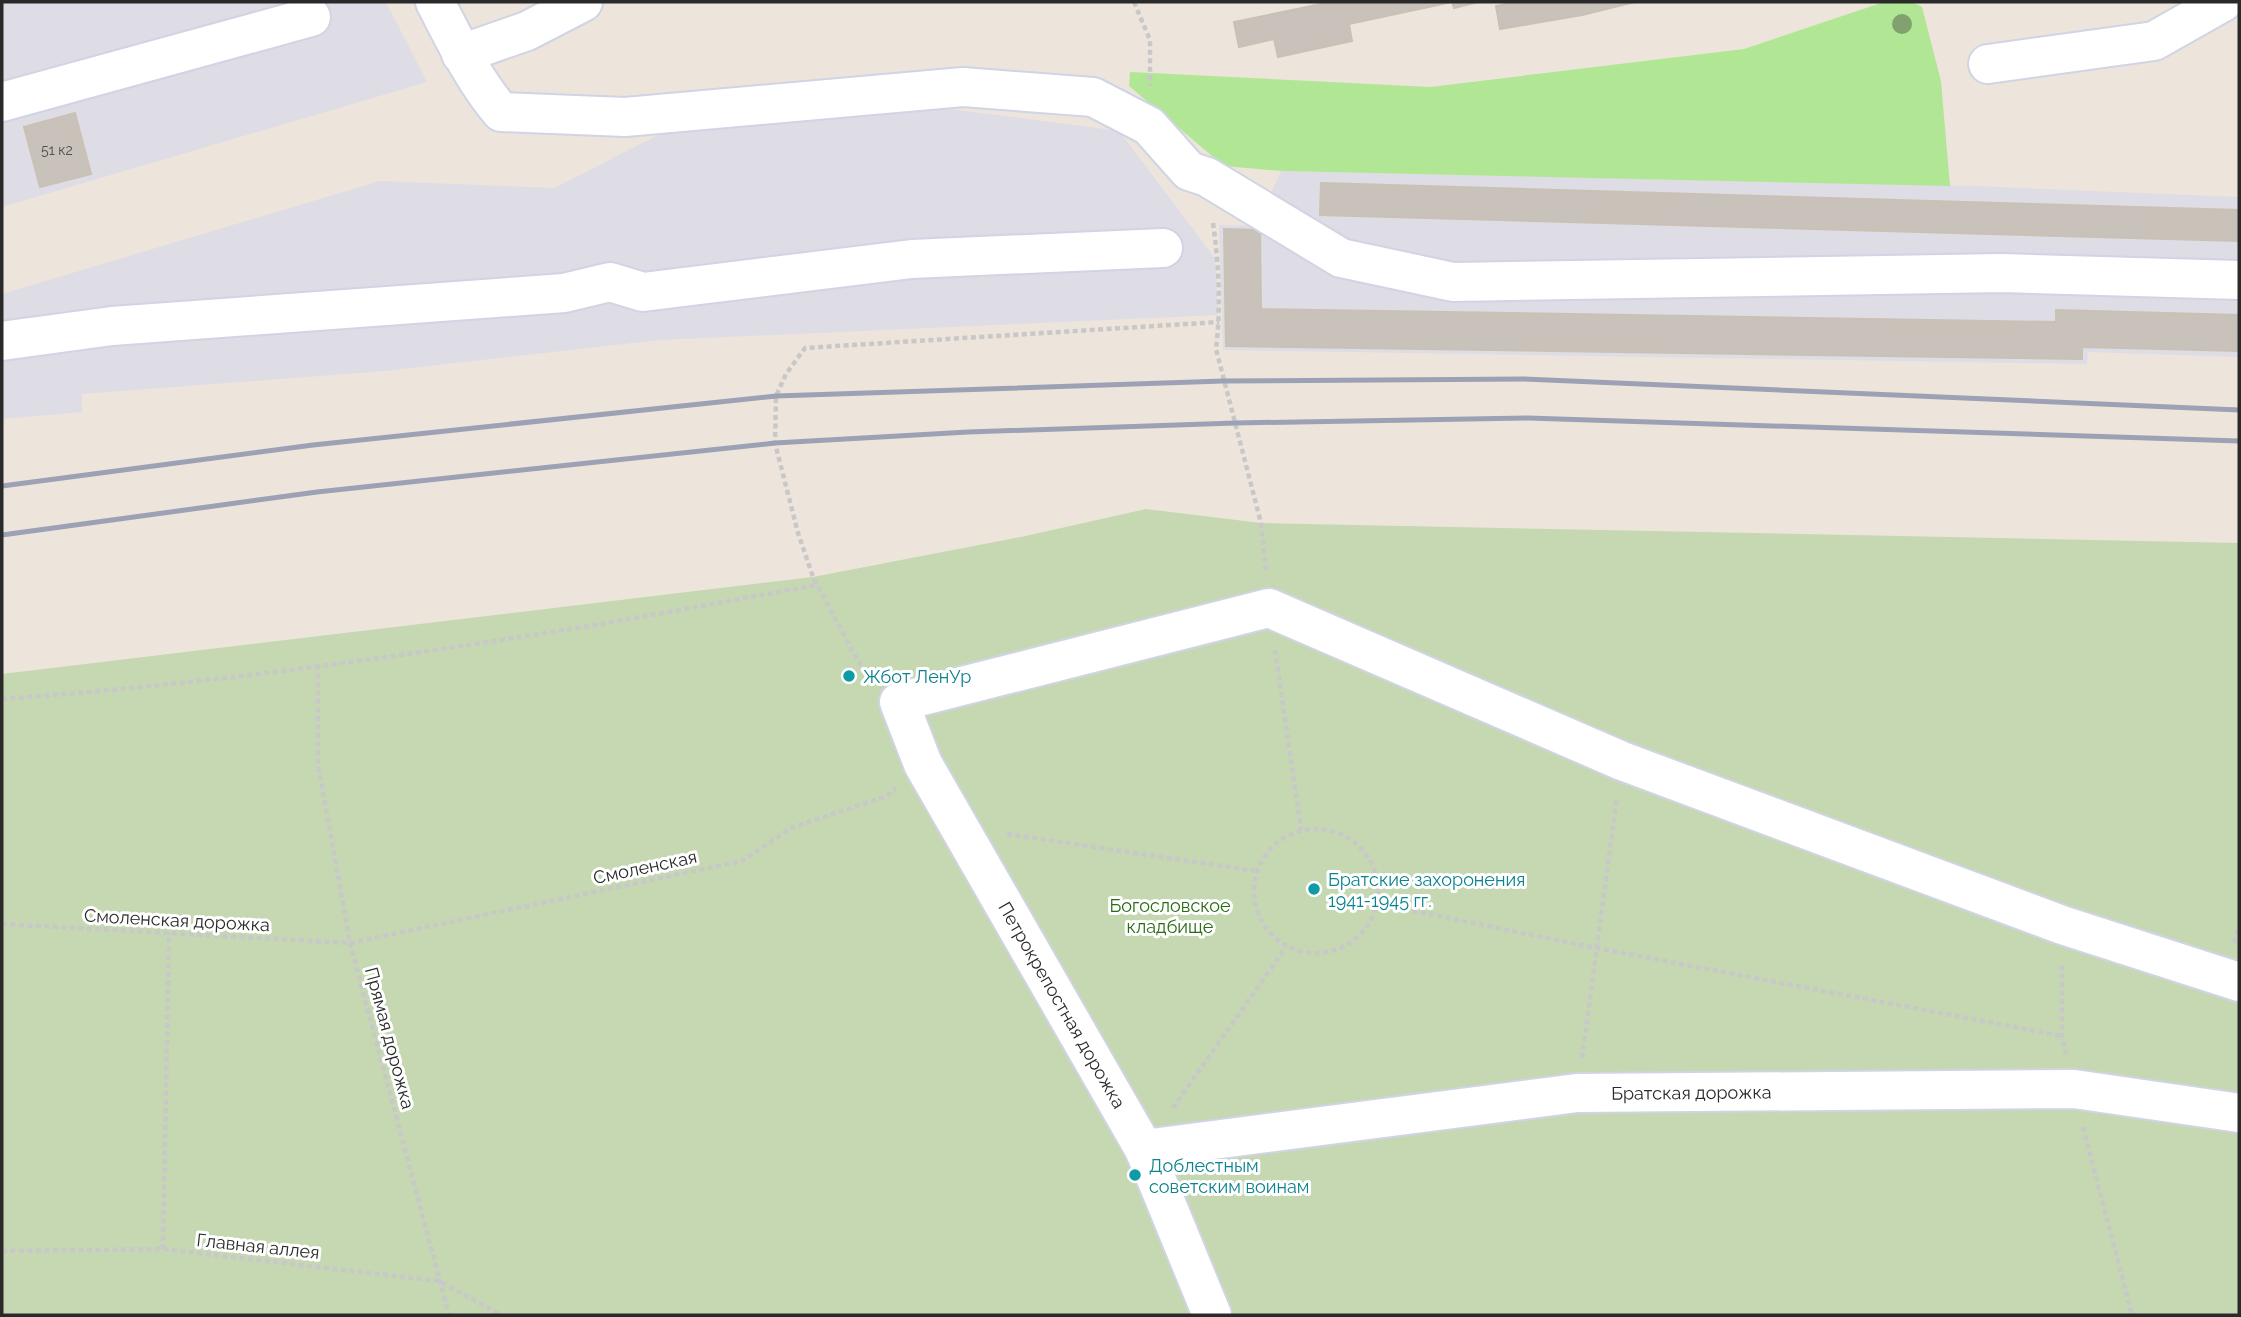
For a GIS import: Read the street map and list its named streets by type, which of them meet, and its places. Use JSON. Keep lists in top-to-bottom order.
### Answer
{
  "streets": {
    "lane": ["Петрокрепостная дорожка", "Братская дорожка"],
    "path": [
      "Смоленская",
      "Смоленская дорожка",
      "Прямая дорожка",
      "Главная аллея"
    ]
  },
  "crossings": [
    ["Смоленская", "Смоленская дорожка"],
    ["Смоленская", "Петрокрепостная дорожка"],
    ["Смоленская", "Прямая дорожка"],
    ["Смоленская дорожка", "Прямая дорожка"],
    ["Петрокрепостная дорожка", "Братская дорожка"],
    ["Прямая дорожка", "Главная аллея"]
  ],
  "parks": ["Богословское кладбище"],
  "places": ["Жбот ЛенУр", "Братские захоронения 1941-1945 гг.", "Доблестным советским воинам"],
  "house_numbers": ["51 к2"]
}
